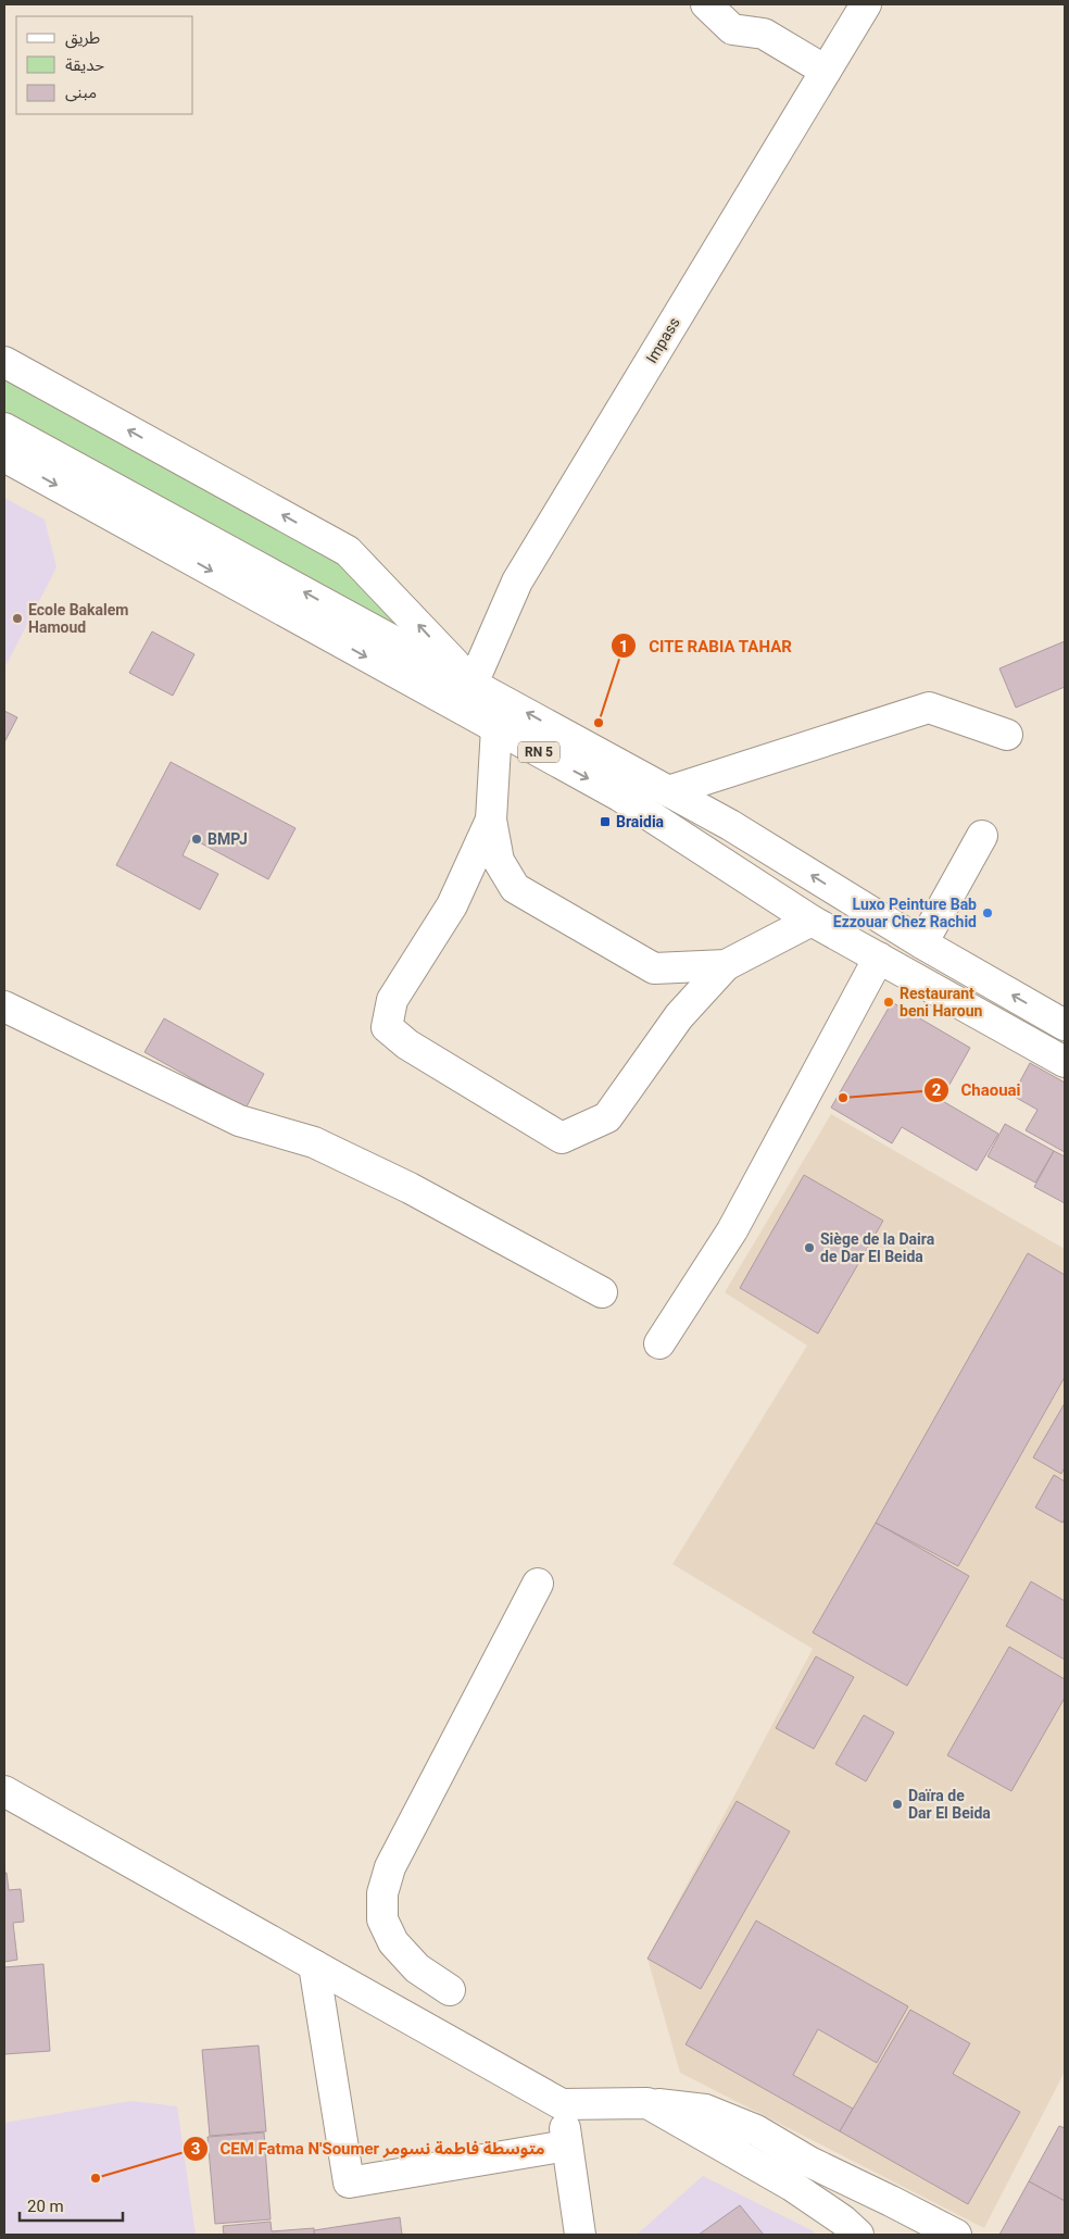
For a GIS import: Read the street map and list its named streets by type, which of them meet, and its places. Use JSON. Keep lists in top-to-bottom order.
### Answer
{
  "streets": {
    "main road": ["Impass", "RN 5"]
  },
  "crossings": [
    ["Impass", "RN 5"]
  ],
  "places": {
    "other": [
      "Ecole Bakalem Hamoud",
      "CITE RABIA TAHAR",
      "BMPJ",
      "Luxo Peinture Bab Ezzouar Chez Rachid",
      "Restaurant beni Haroun",
      "Chaouai",
      "Siège de la Daira de Dar El Beida",
      "Daïra de Dar El Beida",
      "CEM Fatma N'Soumer متوسطة فاطمة نسومر"
    ],
    "transit": ["Braidia"]
  },
  "legend": ["طريق", "حديقة", "مبنى"],
  "scale_bar": "20 m"
}
